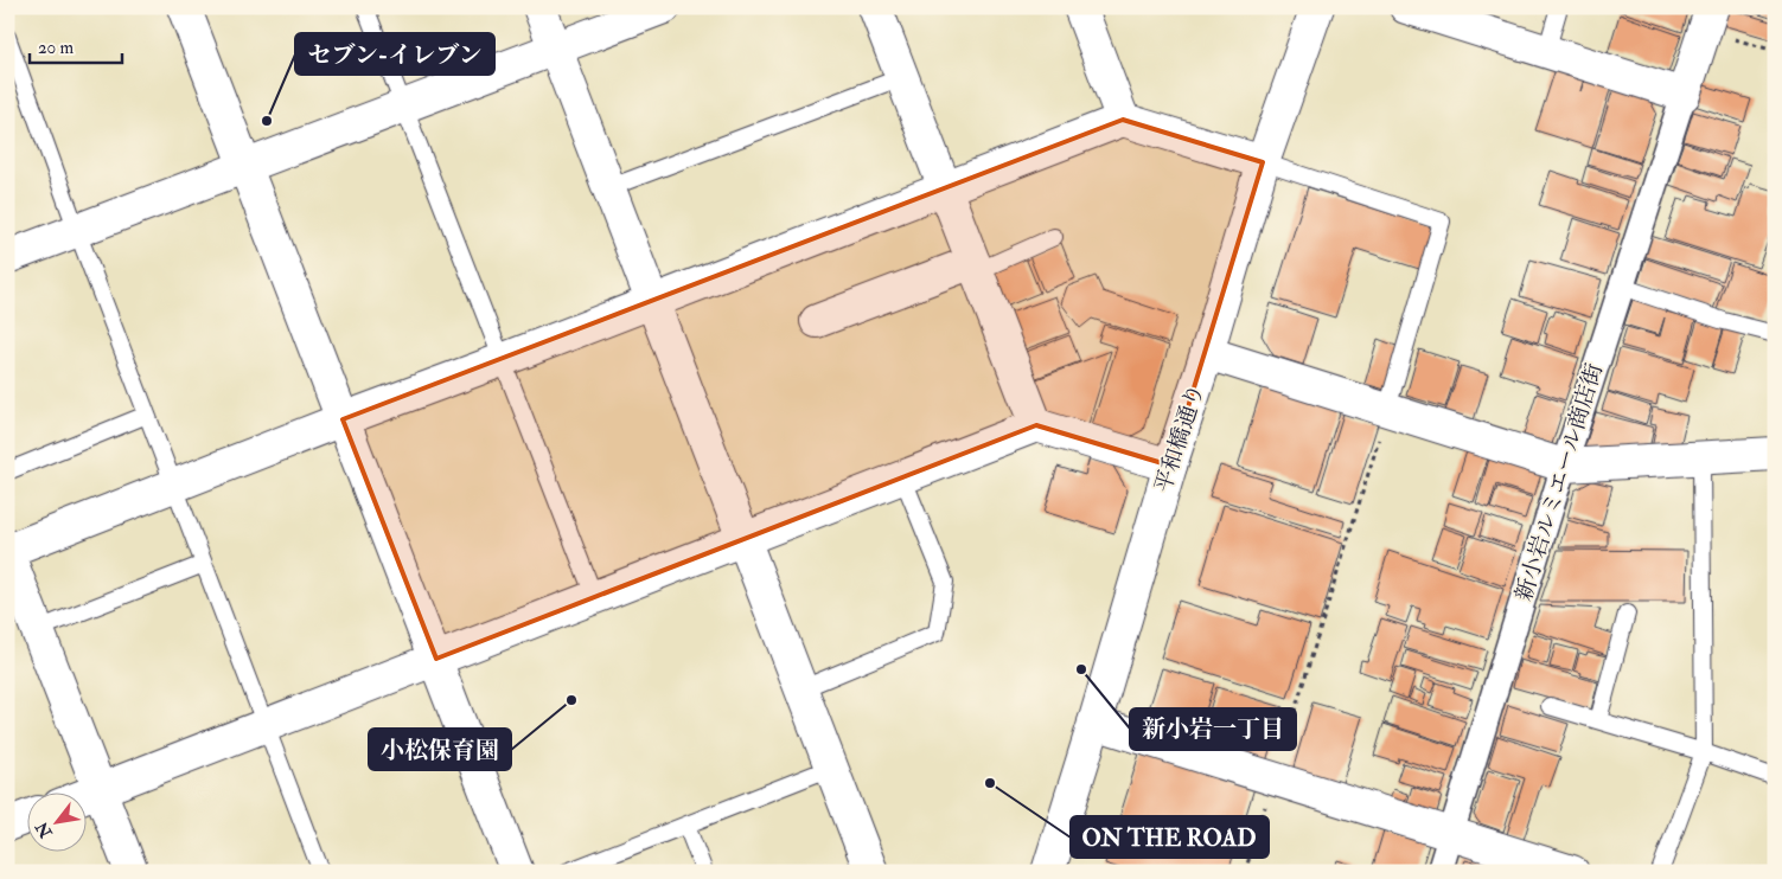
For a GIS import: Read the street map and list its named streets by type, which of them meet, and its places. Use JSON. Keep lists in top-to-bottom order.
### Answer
{
  "streets": {
    "street": ["平和橋通り", "新小岩ルミエール商店街"]
  },
  "places": [
    "セブン-イレブン",
    "新小岩一丁目",
    "小松保育園",
    "ON THE ROAD"
  ],
  "scale_bar": "20 m",
  "north": "bottom left"
}
